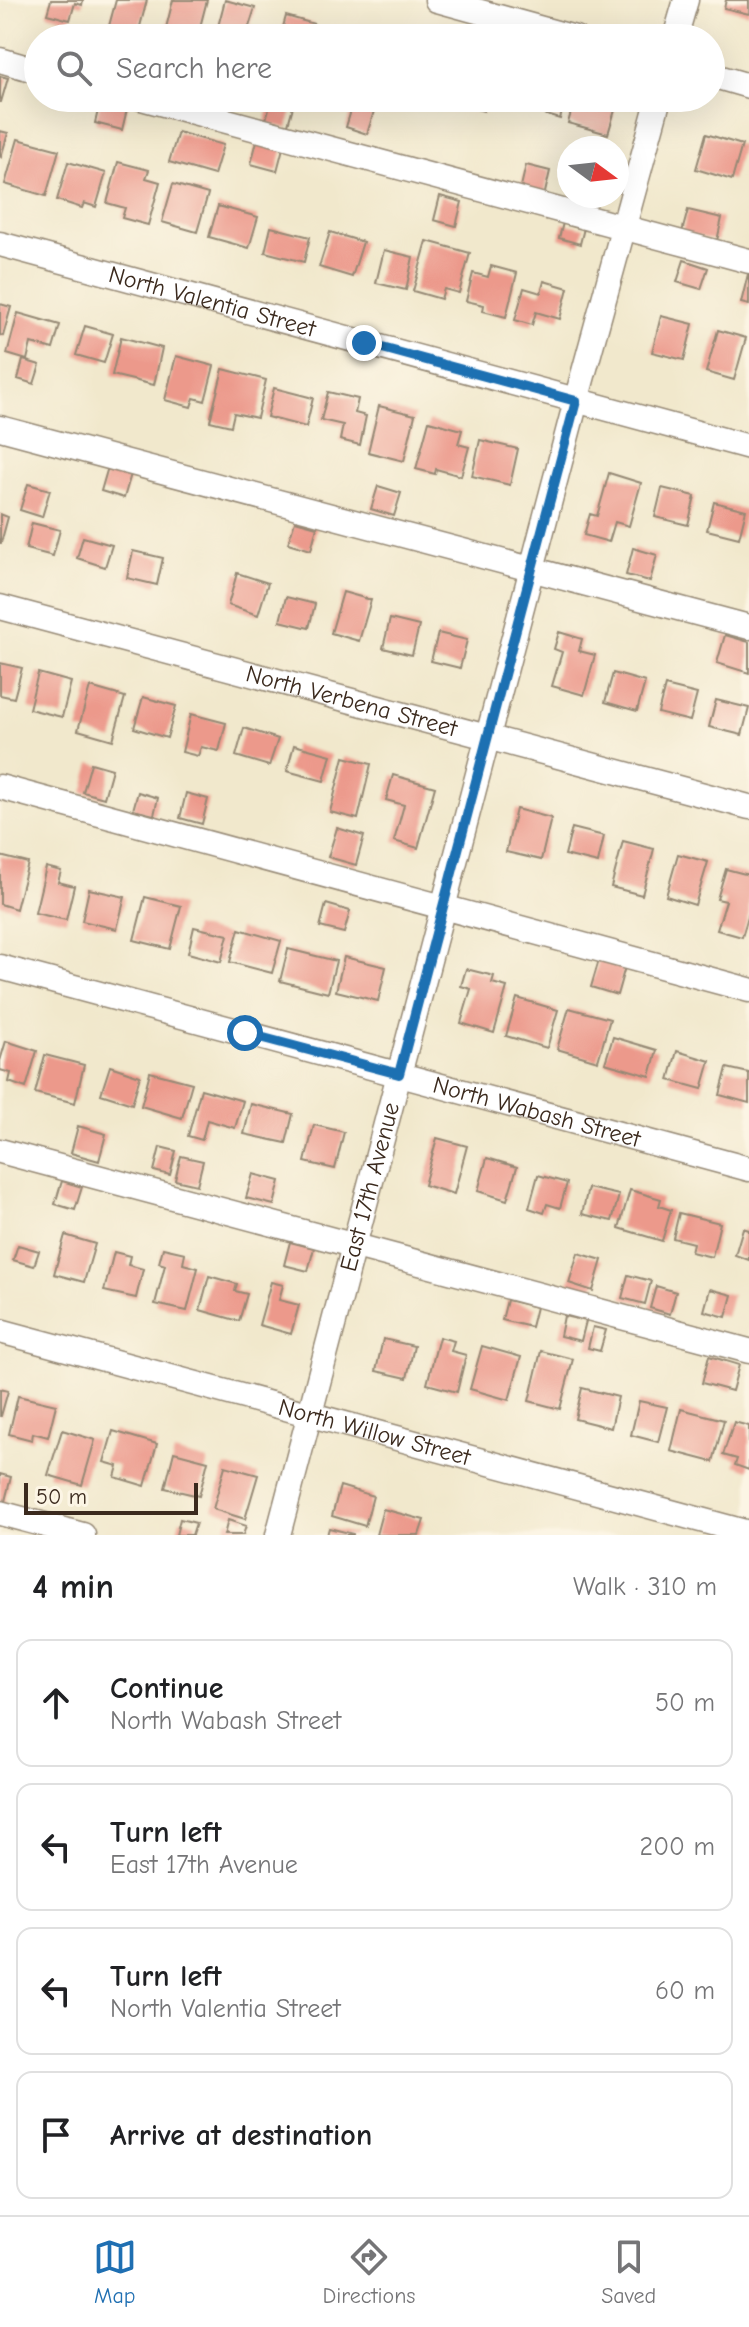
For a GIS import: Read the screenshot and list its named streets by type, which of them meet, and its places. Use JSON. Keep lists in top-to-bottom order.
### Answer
{
  "streets": {
    "street": [
      "North Valentia Street",
      "North Verbena Street",
      "North Wabash Street",
      "East 17th Avenue",
      "North Willow Street"
    ]
  },
  "crossings": [
    ["North Valentia Street", "East 17th Avenue"],
    ["North Verbena Street", "East 17th Avenue"],
    ["North Wabash Street", "East 17th Avenue"],
    ["East 17th Avenue", "North Willow Street"]
  ],
  "scale_bar": "50 m",
  "north": "right",
  "page": {
    "search": "Search here",
    "scale": "50 m",
    "heading": ["4 min", "Walk · 310 m"],
    "list": [
      ["Continue", "North Wabash Street", "50 m"],
      ["Turn left", "East 17th Avenue", "200 m"],
      ["Turn left", "North Valentia Street", "60 m"],
      "Arrive at destination"
    ],
    "nav": ["Map", "Directions", "Saved"]
  }
}
